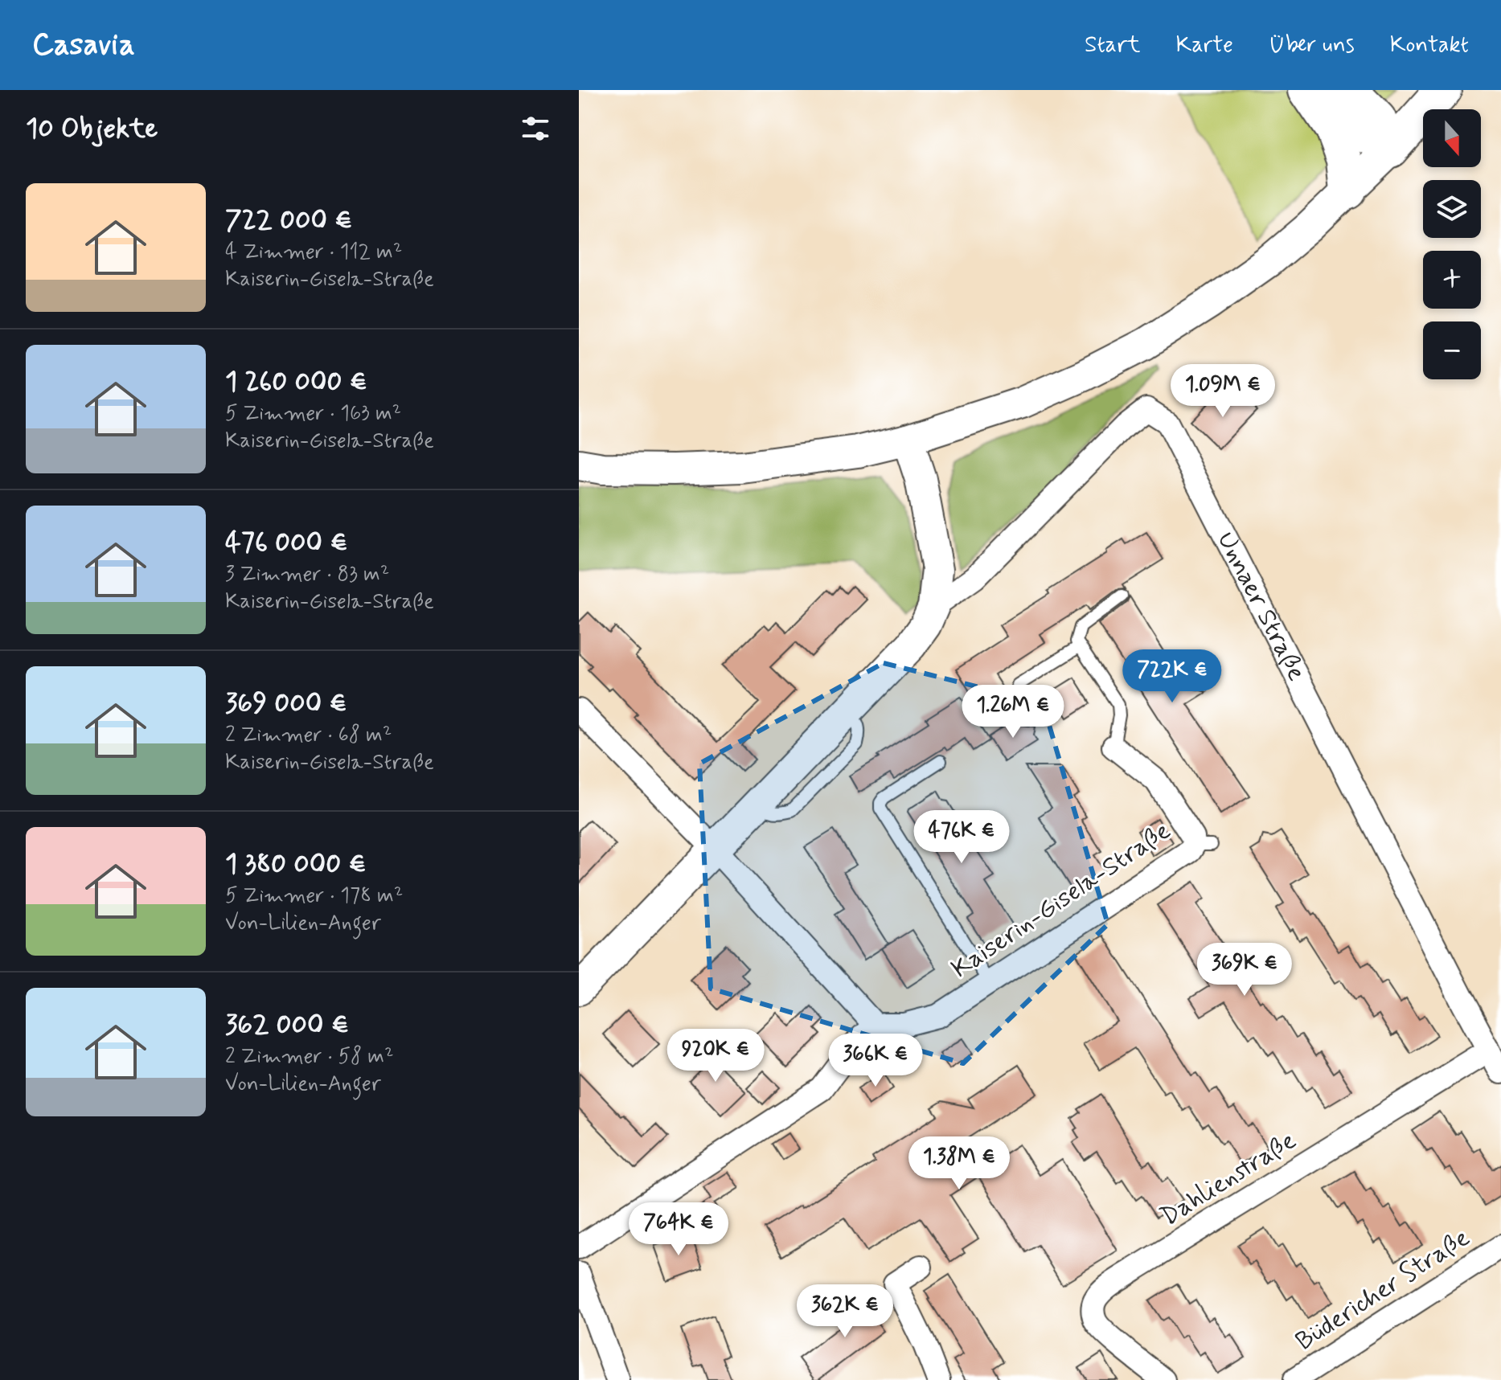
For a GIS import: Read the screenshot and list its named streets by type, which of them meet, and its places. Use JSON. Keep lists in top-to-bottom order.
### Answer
{
  "streets": {
    "main road": ["Unnaer Straße"],
    "street": ["Kaiserin-Gisela-Straße", "Dahlienstraße", "Büdericher Straße"]
  },
  "crossings": [
    ["Unnaer Straße", "Dahlienstraße"]
  ],
  "north": "bottom",
  "page": {
    "header": "Casavia",
    "nav": [
      "Start",
      "Karte",
      "Über uns",
      "Kontakt"
    ],
    "heading": "10 Objekte",
    "map_buttons": ["+", "−"],
    "list": [
      {
        "name": "722 000 €",
        "note": "4 Zimmer · 112 m² · Kaiserin-Gisela-Straße"
      },
      {
        "name": "1 260 000 €",
        "note": "5 Zimmer · 163 m² · Kaiserin-Gisela-Straße"
      },
      {
        "name": "476 000 €",
        "note": "3 Zimmer · 83 m² · Kaiserin-Gisela-Straße"
      },
      {
        "name": "369 000 €",
        "note": "2 Zimmer · 68 m² · Kaiserin-Gisela-Straße"
      },
      {
        "name": "1 380 000 €",
        "note": "5 Zimmer · 178 m² · Von-Lilien-Anger"
      },
      {
        "name": "362 000 €",
        "note": "2 Zimmer · 58 m² · Von-Lilien-Anger"
      }
    ],
    "price": [
      "1.09M €",
      "722K €",
      "1.26M €",
      "476K €",
      "369K €",
      "920K €",
      "366K €",
      "1.38M €",
      "764K €",
      "362K €"
    ]
  }
}
